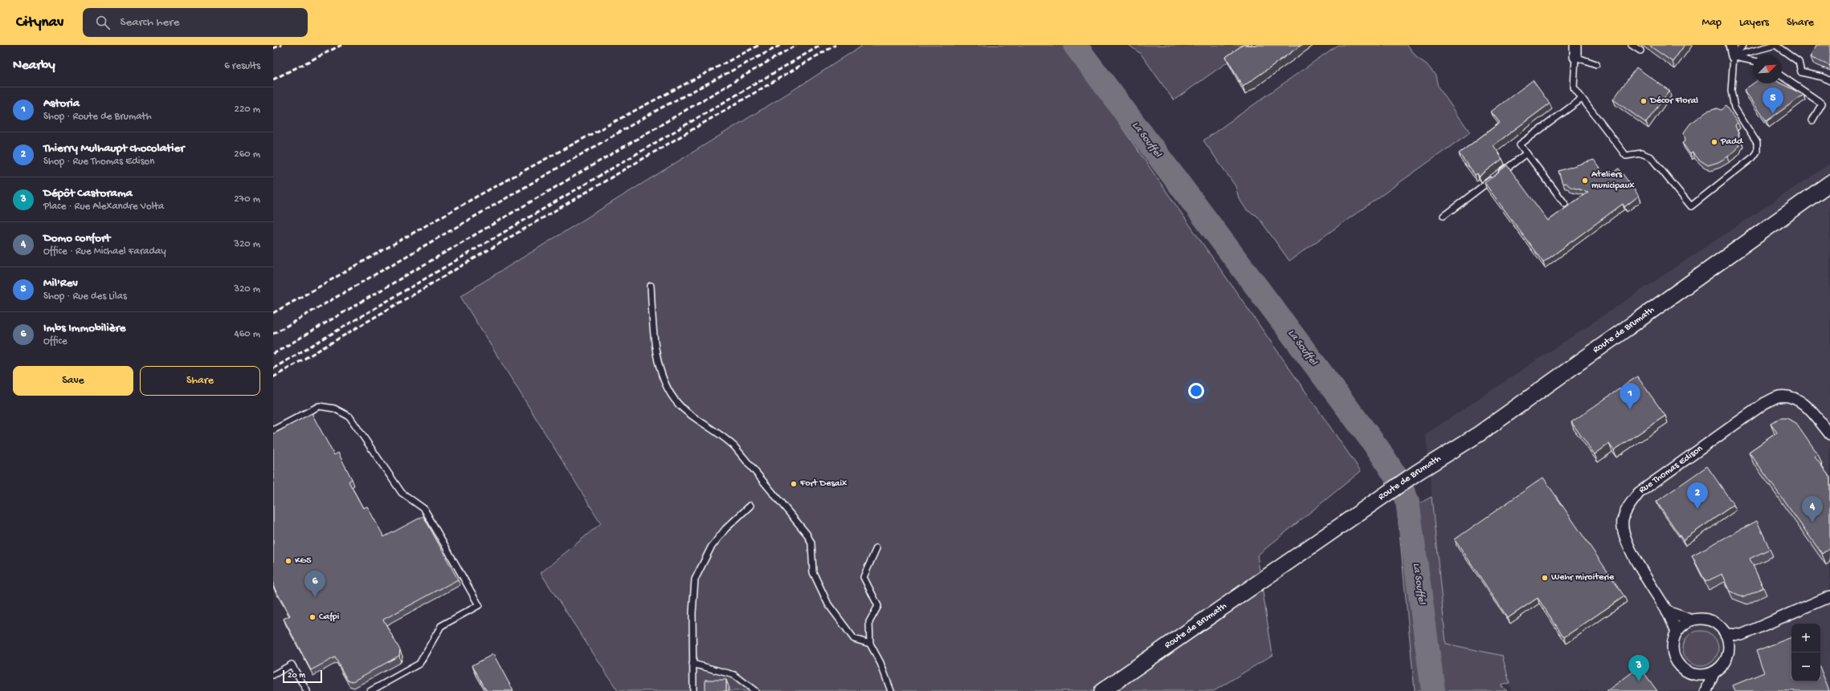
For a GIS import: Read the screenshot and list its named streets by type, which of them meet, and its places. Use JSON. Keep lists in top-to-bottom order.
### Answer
{
  "streets": {
    "main road": ["Route de Brumath"],
    "street": ["Rue Thomas Edison"]
  },
  "water": ["La Souffel"],
  "places": [
    "Décor Floral",
    "Padd",
    "Ateliers municipaux",
    "Fort Desaix",
    "KG5",
    "Wehr miroiterie",
    "Cafpi"
  ],
  "scale_bar": "20 m",
  "north": "top right",
  "page": {
    "header": "Citynav",
    "search": "Search here",
    "nav": ["Map", "Layers", "Share"],
    "heading": ["Nearby", "6 results"],
    "list": [
      {
        "mark": "1",
        "name": "Astoria",
        "note": "Shop · Route de Brumath",
        "value": "220 m"
      },
      {
        "mark": "2",
        "name": "Thierry Mulhaupt chocolatier",
        "note": "Shop · Rue Thomas Edison",
        "value": "260 m"
      },
      {
        "mark": "3",
        "name": "Dépôt Castorama",
        "note": "Place · Rue Alexandre Volta",
        "value": "270 m"
      },
      {
        "mark": "4",
        "name": "Domo confort",
        "note": "Office · Rue Michael Faraday",
        "value": "320 m"
      },
      {
        "mark": "5",
        "name": "Mil'Rev",
        "note": "Shop · Rue des Lilas",
        "value": "320 m"
      },
      {
        "mark": "6",
        "name": "Imbs Immobilière",
        "note": "Office",
        "value": "460 m"
      }
    ],
    "pins": [
      "5",
      "1",
      "2",
      "4",
      "6",
      "3"
    ],
    "buttons": ["Save", "Share"],
    "map_buttons": ["+", "−"],
    "scale": "20 m"
  }
}
